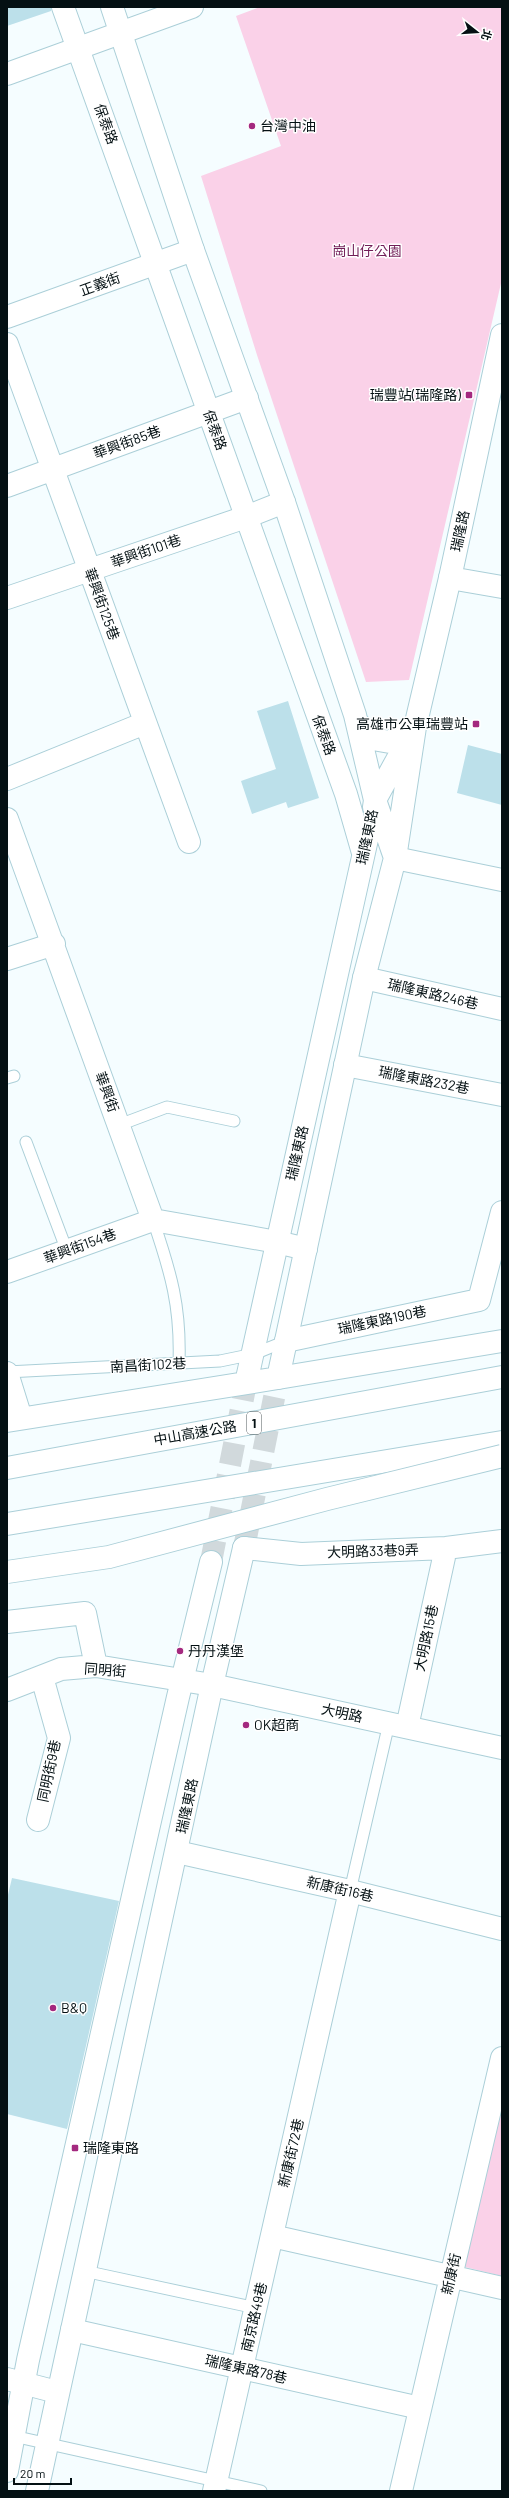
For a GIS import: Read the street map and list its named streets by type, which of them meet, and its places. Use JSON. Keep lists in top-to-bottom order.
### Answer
{
  "streets": {
    "main road": [
      "保泰路",
      "正義街",
      "華興街85巷",
      "瑞隆路",
      "華興街101巷",
      "華興街125巷",
      "瑞隆東路",
      "瑞隆東路246巷",
      "瑞隆東路232巷",
      "華興街",
      "華興街154巷",
      "瑞隆東路190巷",
      "南昌街102巷",
      "1",
      "中山高速公路",
      "大明路33巷9弄",
      "大明路15巷",
      "同明街",
      "大明路",
      "同明街9巷",
      "新康街16巷",
      "新康街72巷",
      "新康街",
      "南京路49巷",
      "瑞隆東路78巷"
    ]
  },
  "crossings": [
    ["保泰路", "正義街"],
    ["保泰路", "華興街85巷"],
    ["保泰路", "華興街101巷"],
    ["保泰路", "瑞隆東路"],
    ["華興街85巷", "華興街125巷"],
    ["瑞隆路", "瑞隆東路"],
    ["華興街101巷", "華興街125巷"],
    ["瑞隆東路", "瑞隆東路246巷"],
    ["瑞隆東路", "瑞隆東路232巷"],
    ["瑞隆東路", "瑞隆東路190巷"],
    ["瑞隆東路", "南昌街102巷"],
    ["瑞隆東路", "大明路33巷9弄"],
    ["瑞隆東路", "大明路"],
    ["瑞隆東路", "新康街16巷"],
    ["瑞隆東路", "瑞隆東路78巷"],
    ["華興街", "華興街154巷"],
    ["瑞隆東路190巷", "南昌街102巷"],
    ["大明路33巷9弄", "大明路15巷"],
    ["大明路15巷", "大明路"],
    ["同明街", "大明路"],
    ["同明街", "同明街9巷"],
    ["新康街16巷", "新康街72巷"],
    ["新康街72巷", "南京路49巷"],
    ["新康街", "瑞隆東路78巷"],
    ["南京路49巷", "瑞隆東路78巷"]
  ],
  "parks": ["崗山仔公園"],
  "places": {
    "other": [
      "台灣中油",
      "丹丹漢堡",
      "OK超商",
      "B&Q"
    ],
    "transit": ["瑞豐站(瑞隆路)", "高雄市公車瑞豐站", "瑞隆東路"]
  },
  "scale_bar": "20 m",
  "north": "right"
}
